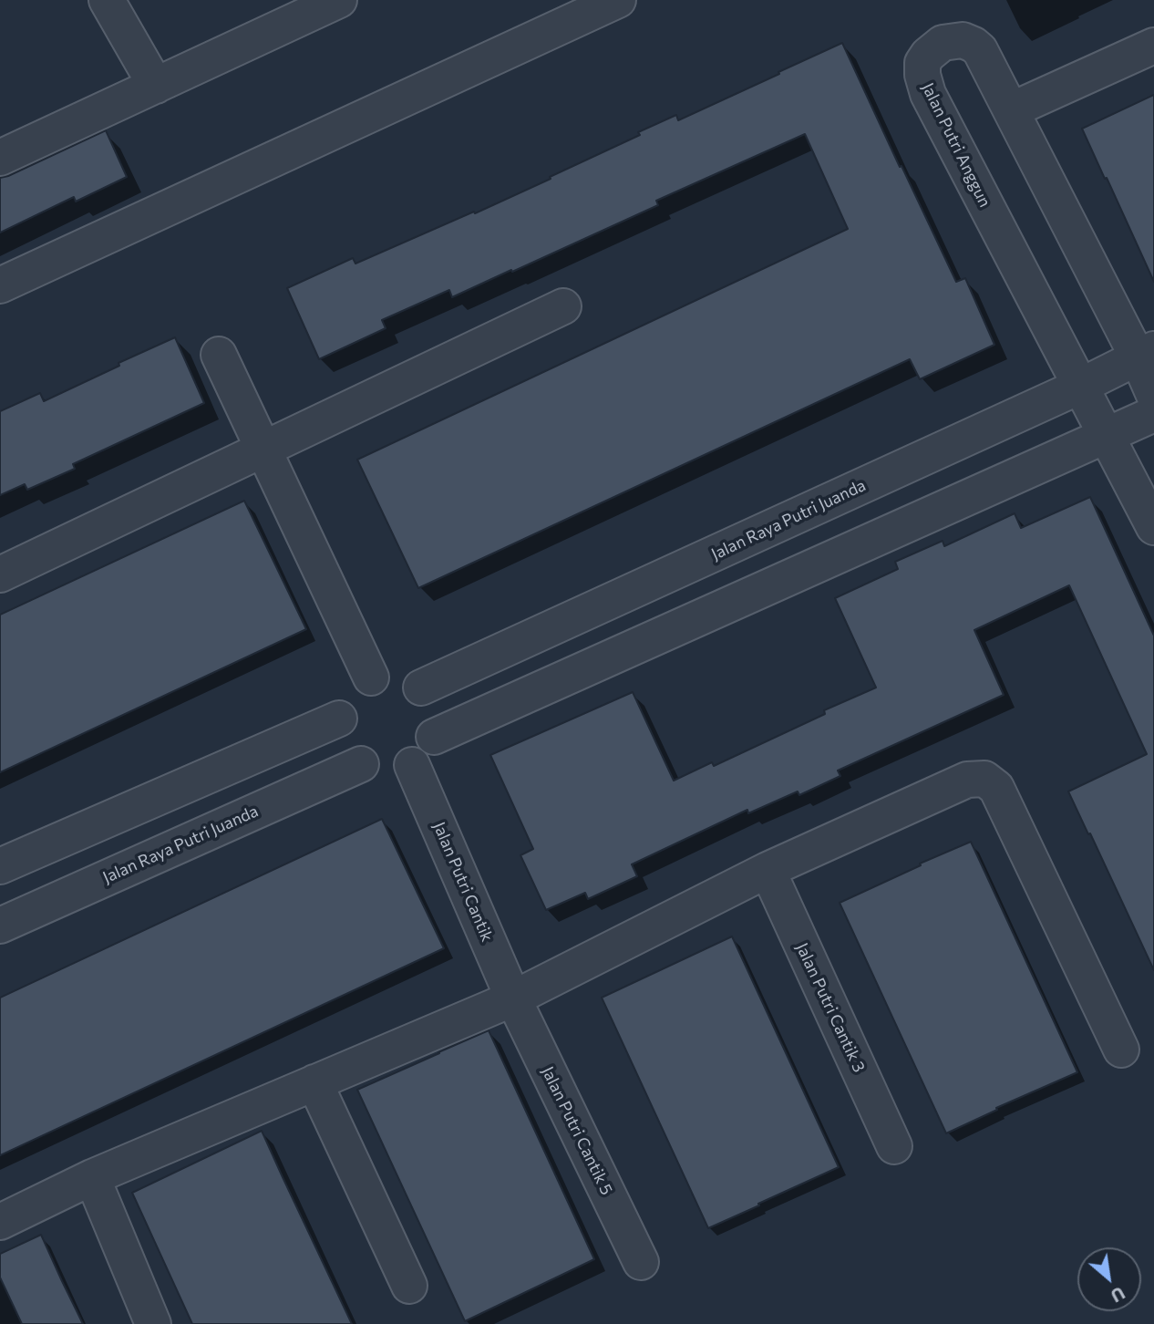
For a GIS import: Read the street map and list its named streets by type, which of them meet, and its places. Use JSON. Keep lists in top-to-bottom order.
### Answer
{
  "streets": {
    "street": [
      "Jalan Putri Anggun",
      "Jalan Raya Putri Juanda",
      "Jalan Putri Cantik",
      "Jalan Putri Cantik 3",
      "Jalan Putri Cantik 5"
    ]
  },
  "crossings": [
    ["Jalan Putri Anggun", "Jalan Raya Putri Juanda"],
    ["Jalan Raya Putri Juanda", "Jalan Putri Cantik"],
    ["Jalan Putri Cantik", "Jalan Putri Cantik 5"]
  ],
  "north": "bottom right"
}
